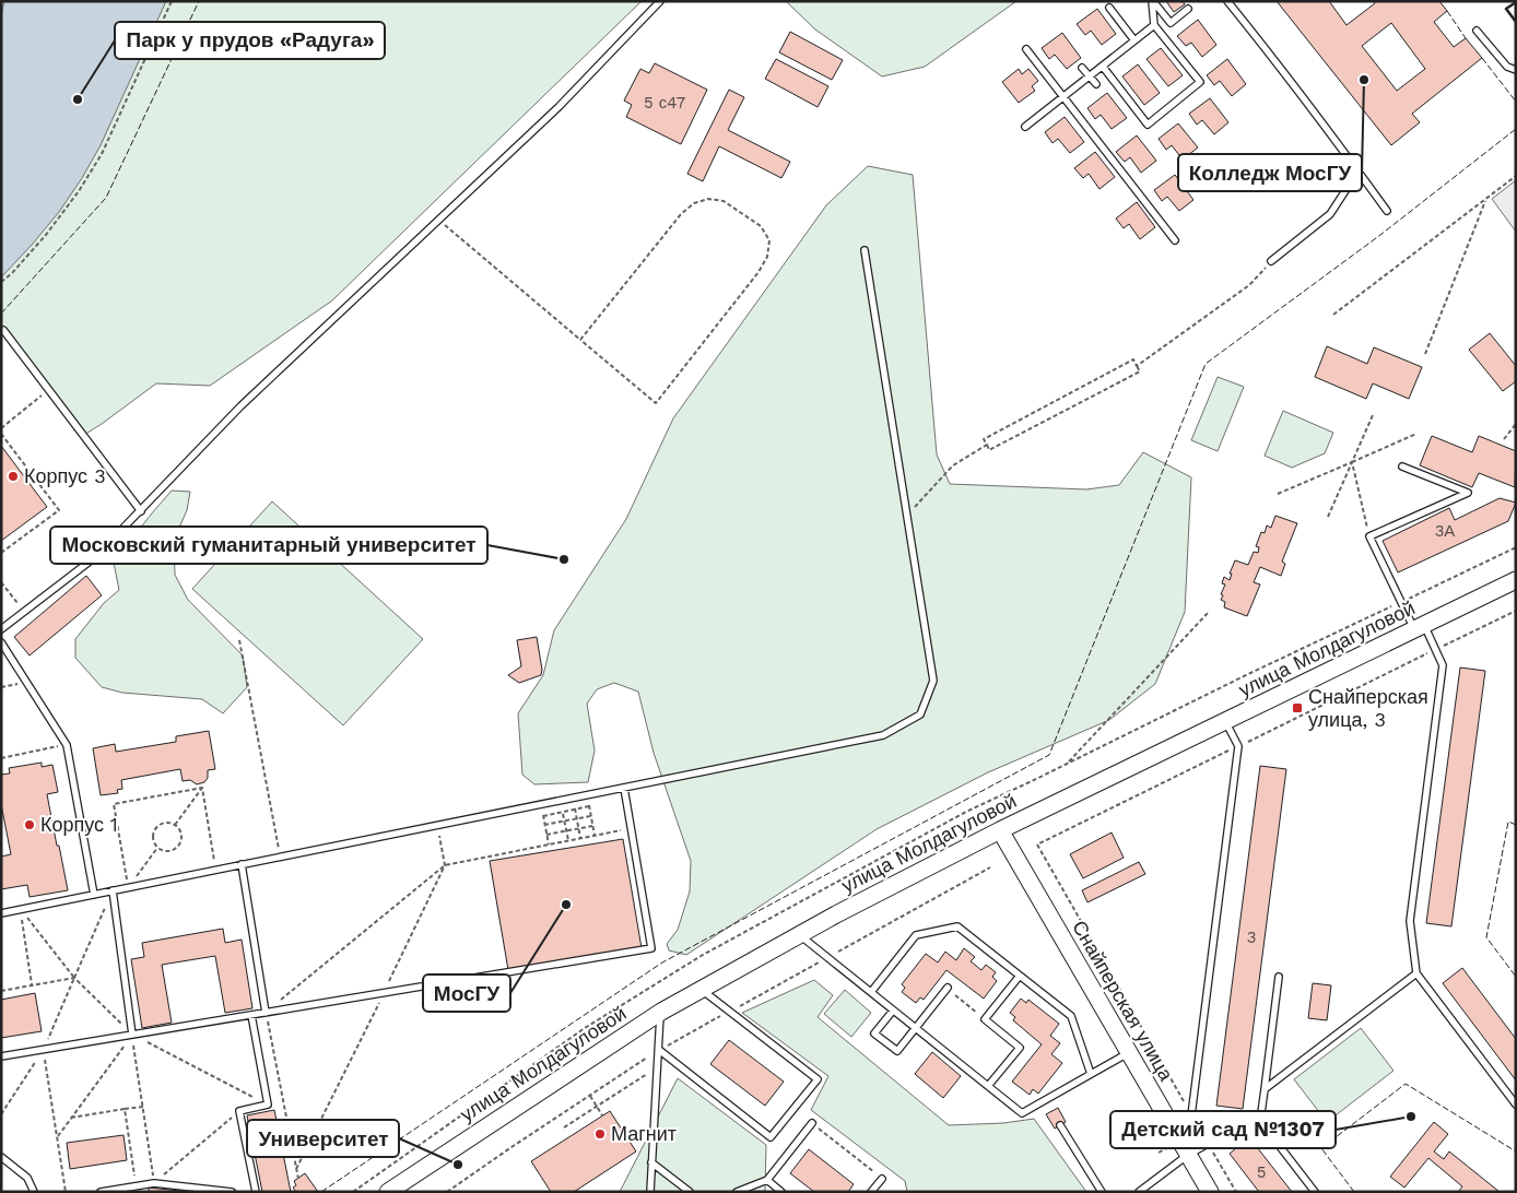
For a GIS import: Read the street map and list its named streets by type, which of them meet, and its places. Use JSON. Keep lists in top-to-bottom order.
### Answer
{
  "streets": {
    "street": ["улица Молдагуловой", "Снайперская улица"]
  },
  "crossings": [
    ["улица Молдагуловой", "Снайперская улица"]
  ],
  "places": {
    "other": [
      "Колледж МосГУ",
      "Парк у прудов «Радуга»",
      "Корпус 3",
      "Московский гуманитарный университет",
      "Корпус 1",
      "МосГУ",
      "Детский сад №1307",
      "Магнит",
      "Университет"
    ],
    "transit": ["Снайперская улица, 3"]
  },
  "house_numbers": [
    "5 с47",
    "3А",
    "3",
    "5"
  ]
}
